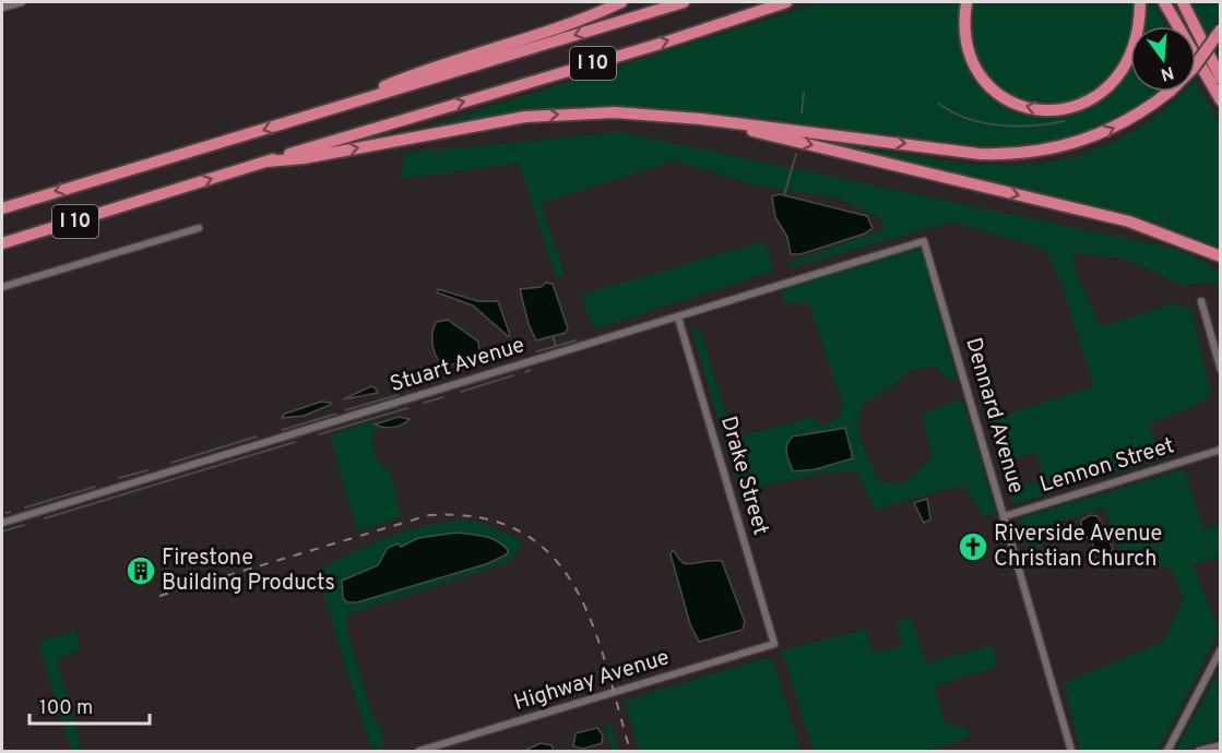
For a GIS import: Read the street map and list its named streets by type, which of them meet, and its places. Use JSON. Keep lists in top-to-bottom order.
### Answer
{
  "streets": {
    "highway": ["I 10"],
    "street": [
      "Stuart Avenue",
      "Dennard Avenue",
      "Lennon Street",
      "Drake Street",
      "Highway Avenue"
    ]
  },
  "crossings": [
    ["Stuart Avenue", "Dennard Avenue"],
    ["Stuart Avenue", "Drake Street"],
    ["Dennard Avenue", "Lennon Street"],
    ["Drake Street", "Highway Avenue"]
  ],
  "places": {
    "church": ["Riverside Avenue Christian Church"],
    "building": ["Firestone Building Products"]
  },
  "scale_bar": "100 m",
  "north": "bottom"
}
